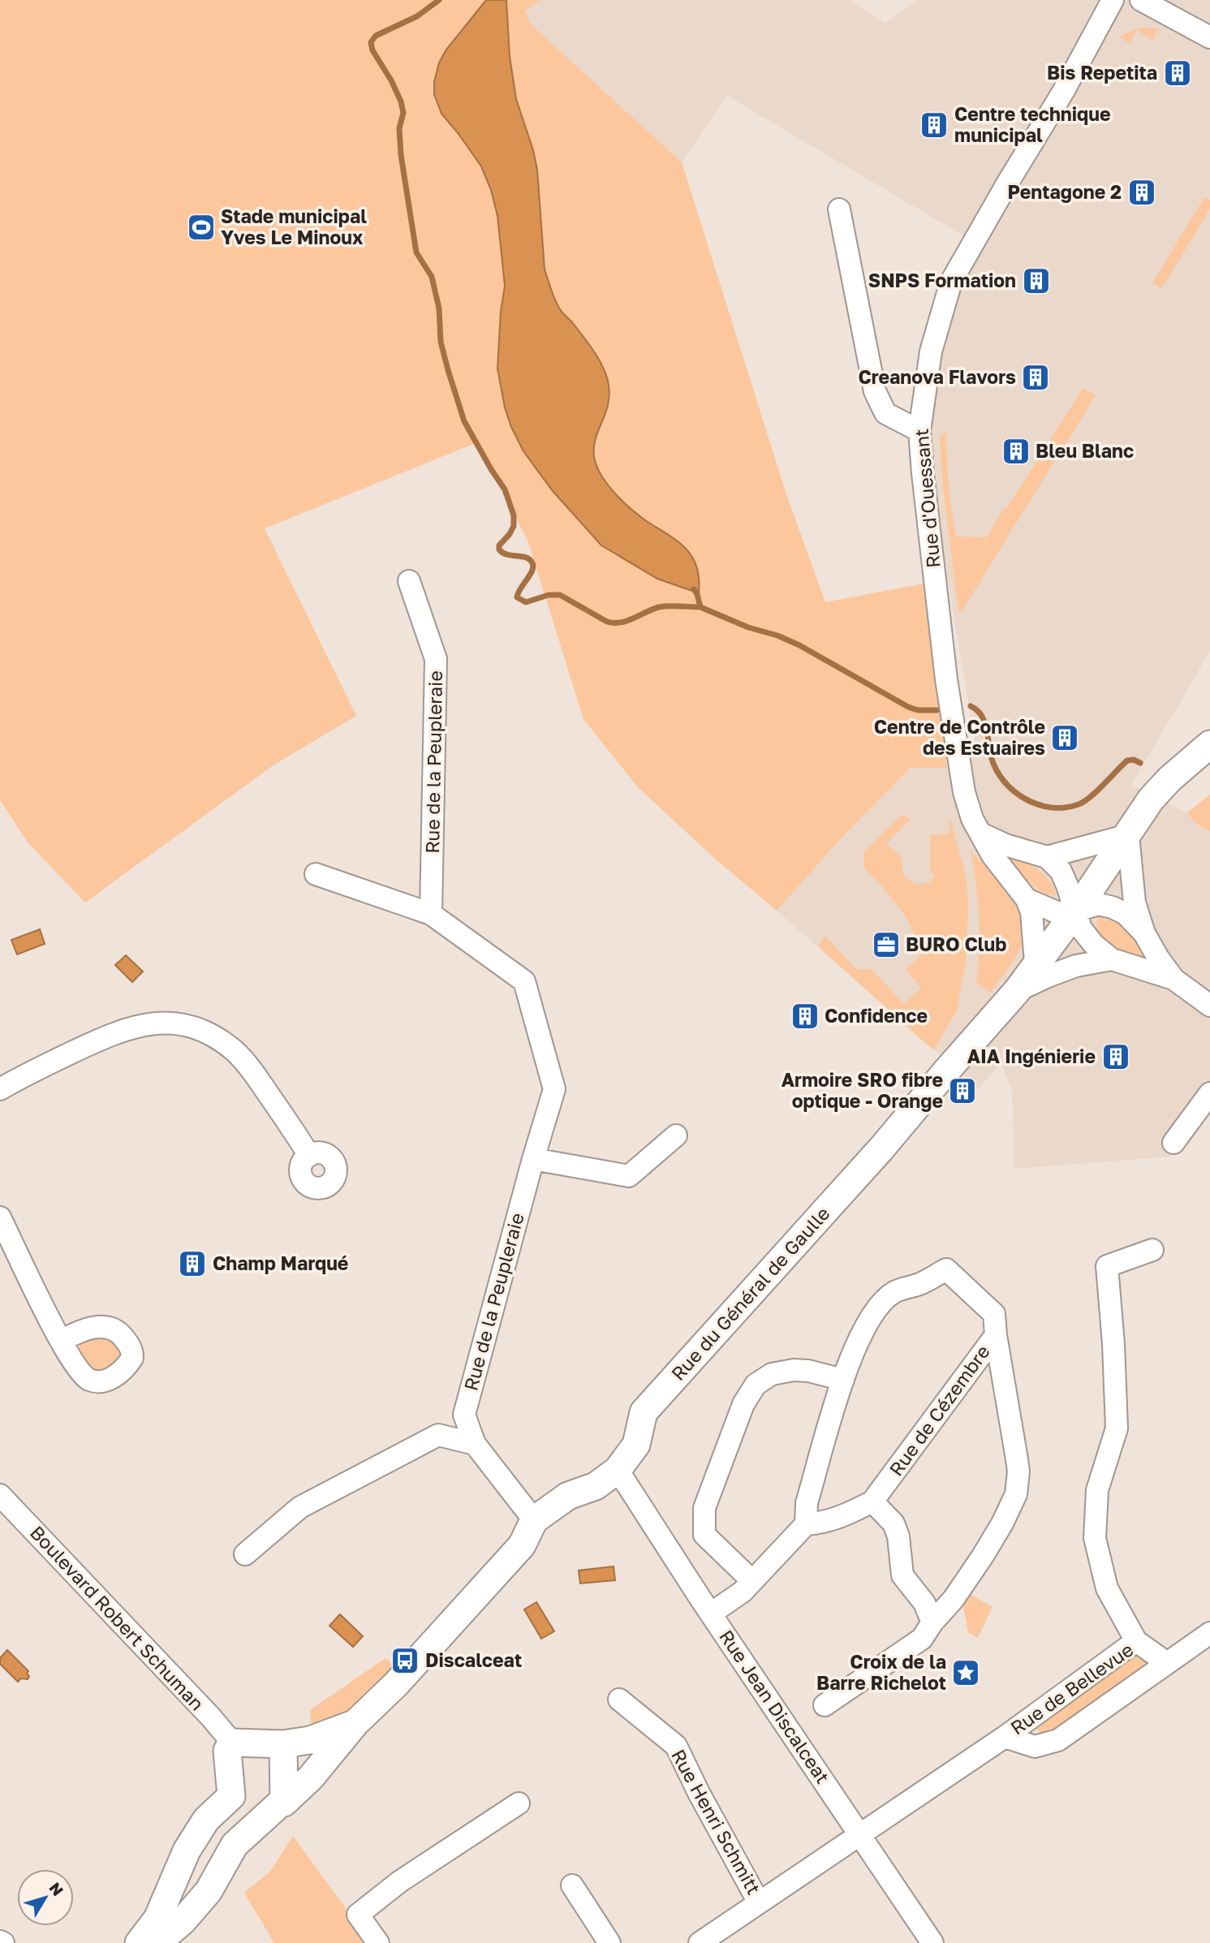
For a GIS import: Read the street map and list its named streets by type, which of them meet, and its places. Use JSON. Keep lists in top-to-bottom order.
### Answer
{
  "streets": {
    "main road": ["Rue du Général de Gaulle"],
    "street": [
      "Rue d'Ouessant",
      "Rue de la Peupleraie",
      "Rue de Cézembre",
      "Boulevard Robert Schuman",
      "Rue de Bellevue",
      "Rue Jean Discalceat",
      "Rue Henri Schmitt"
    ]
  },
  "crossings": [
    ["Rue d'Ouessant", "Rue du Général de Gaulle"],
    ["Rue de la Peupleraie", "Rue du Général de Gaulle"],
    ["Rue du Général de Gaulle", "Boulevard Robert Schuman"],
    ["Rue du Général de Gaulle", "Rue Jean Discalceat"],
    ["Rue de Bellevue", "Rue Jean Discalceat"],
    ["Rue de Bellevue", "Rue Henri Schmitt"]
  ],
  "places": {
    "building": [
      "Bis Repetita",
      "Centre technique municipal",
      "Pentagone 2",
      "SNPS Formation",
      "Creanova Flavors",
      "Bleu Blanc",
      "Centre de Contrôle des Estuaires",
      "Confidence",
      "AIA Ingénierie",
      "Armoire SRO fibre optique - Orange",
      "Champ Marqué"
    ],
    "sports": ["Stade municipal Yves Le Minoux"],
    "office": ["BURO Club"],
    "bus stop": ["Discalceat"],
    "place": ["Croix de la Barre Richelot"]
  },
  "north": "top right"
}
